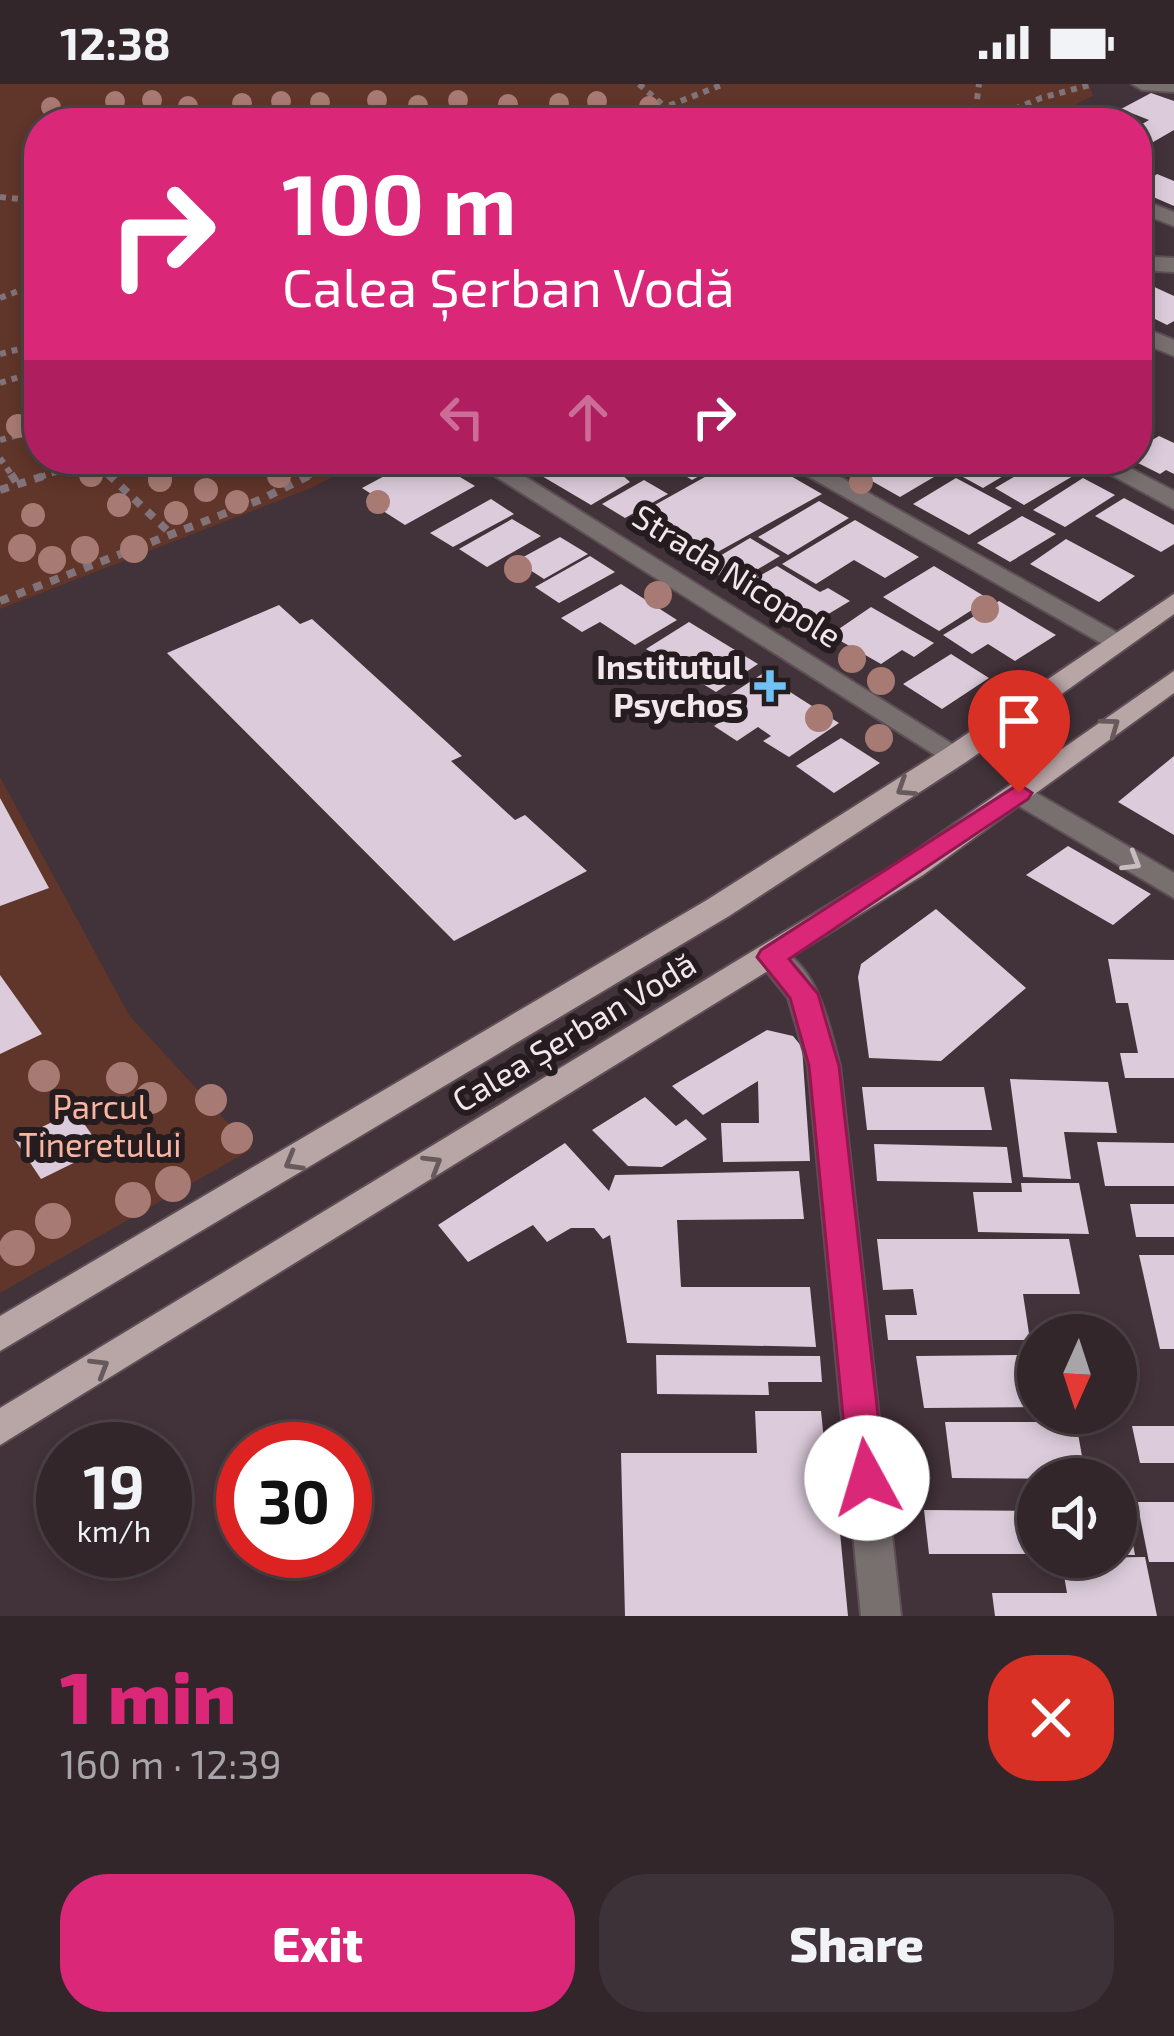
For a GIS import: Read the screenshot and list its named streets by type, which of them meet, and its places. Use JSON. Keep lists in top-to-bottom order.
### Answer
{
  "streets": {
    "main road": ["Calea Șerban Vodă"],
    "street": ["Strada Nicopole"]
  },
  "crossings": [
    ["Strada Nicopole", "Calea Șerban Vodă"]
  ],
  "parks": ["Parcul Tineretului"],
  "places": {
    "health": ["Institutul Psychos"]
  },
  "north": "bottom",
  "page": {
    "status": "12:38",
    "turn": ["100 m", "Calea Șerban Vodă"],
    "speed": "19 km/h",
    "limit": "30",
    "heading": ["1 min", "160 m · 12:39"],
    "buttons": ["Exit", "Share"]
  }
}
